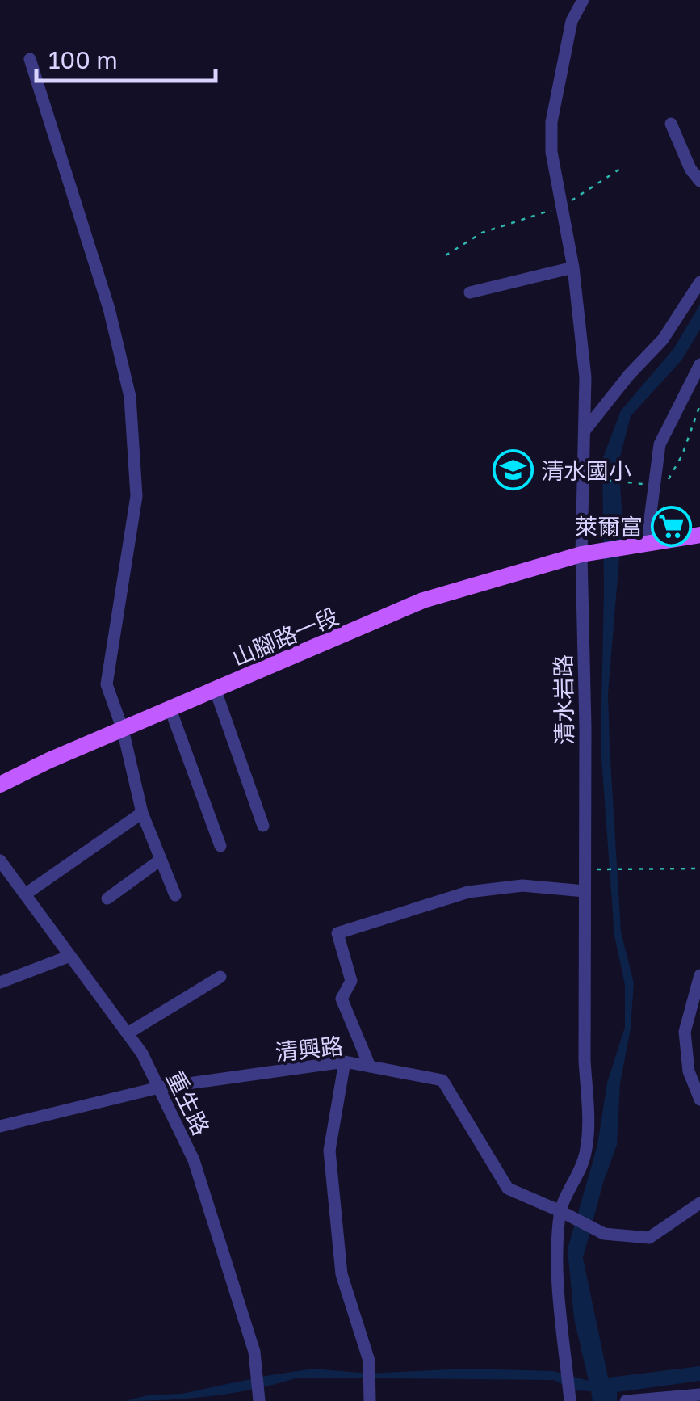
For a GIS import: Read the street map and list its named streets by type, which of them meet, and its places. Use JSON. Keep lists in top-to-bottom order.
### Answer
{
  "streets": {
    "main road": ["山腳路一段"],
    "street": ["清水岩路", "清興路", "重生路"]
  },
  "crossings": [
    ["山腳路一段", "清水岩路"],
    ["清水岩路", "清興路"],
    ["清興路", "重生路"]
  ],
  "places": {
    "school or university": ["清水國小"],
    "supermarket": ["萊爾富"]
  },
  "scale_bar": "100 m"
}
